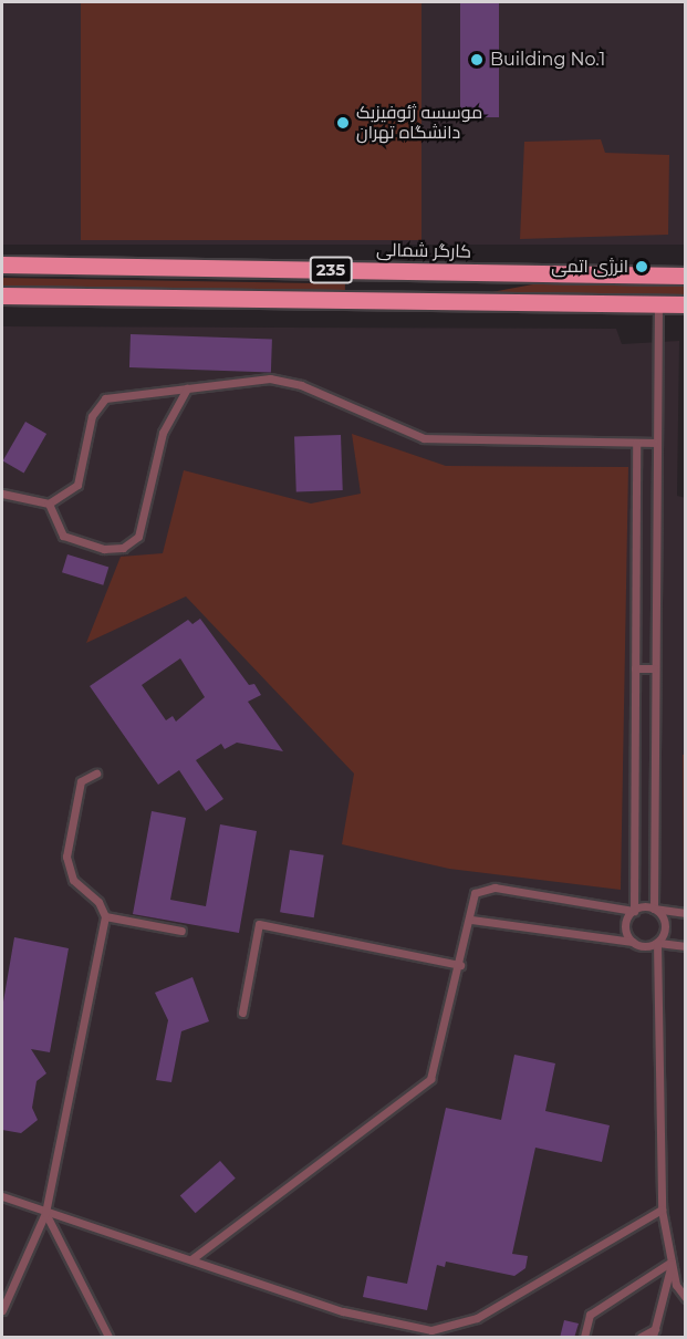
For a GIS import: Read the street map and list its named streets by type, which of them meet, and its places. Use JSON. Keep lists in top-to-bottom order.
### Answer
{
  "streets": {
    "main road": ["کارگر شمالی", "235"]
  },
  "places": ["Building No.1", "موسسه ژئوفیزیک دانشگاه تهران", "انرژی اتمی"]
}
